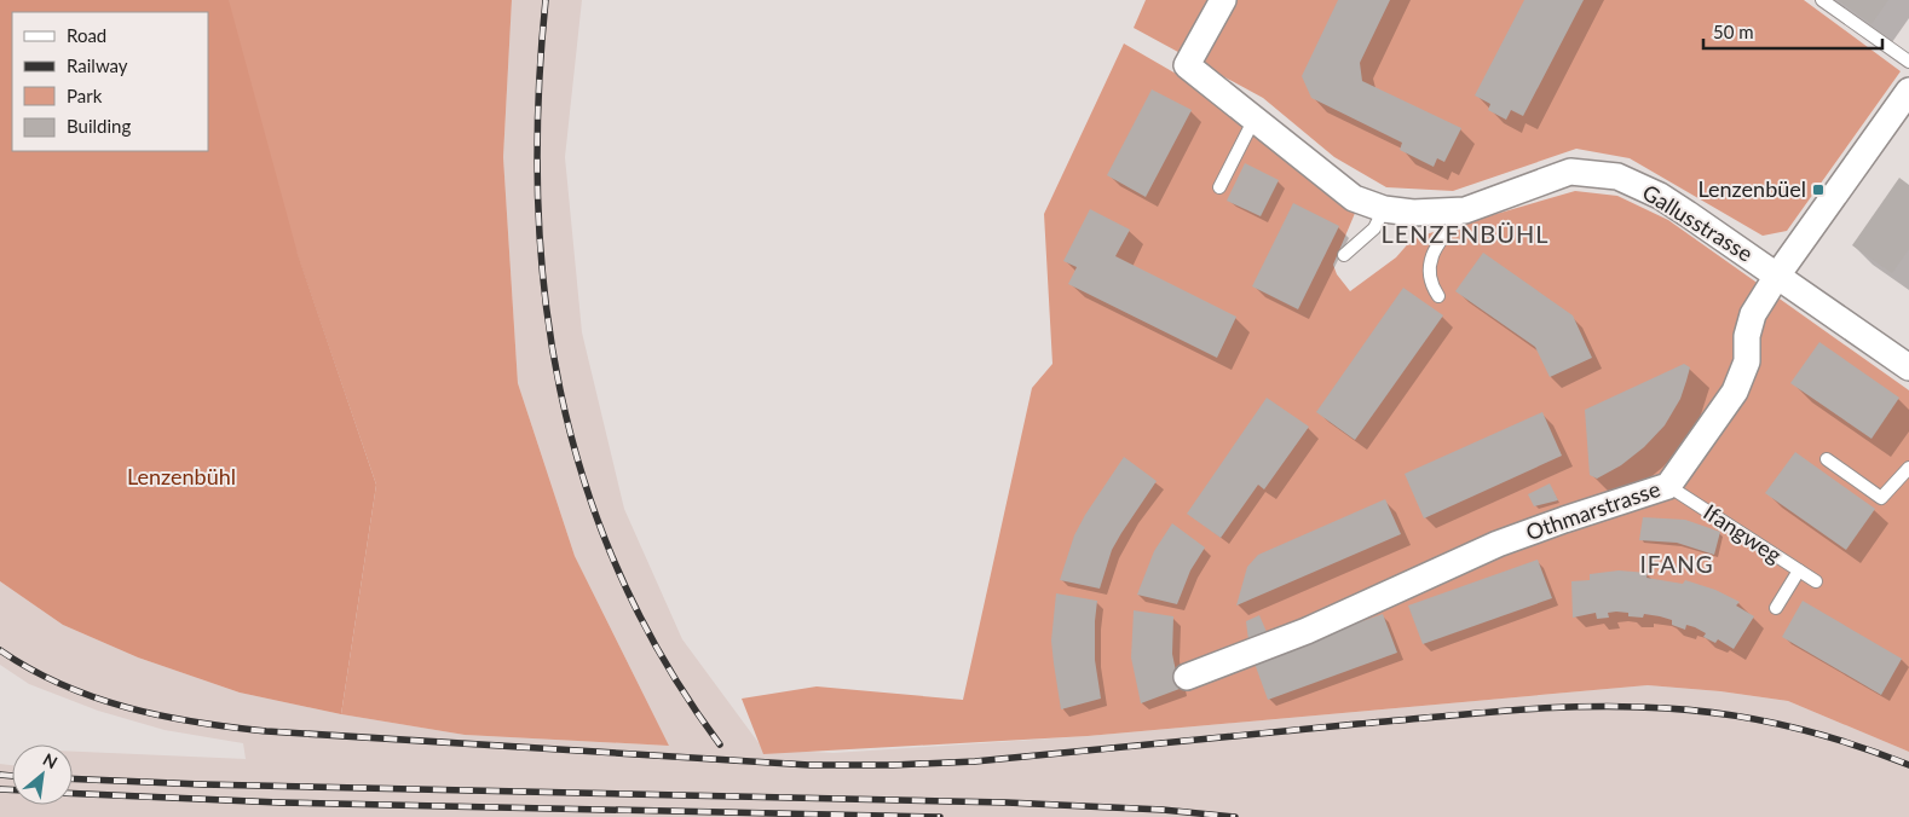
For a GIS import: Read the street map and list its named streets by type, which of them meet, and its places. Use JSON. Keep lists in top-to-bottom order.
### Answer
{
  "streets": {
    "street": ["Gallusstrasse", "Othmarstrasse"],
    "lane": ["Ifangweg"]
  },
  "crossings": [
    ["Gallusstrasse", "Othmarstrasse"],
    ["Othmarstrasse", "Ifangweg"]
  ],
  "districts": ["LENZENBÜHL", "IFANG"],
  "parks": ["Lenzenbühl"],
  "places": {
    "transit": ["Lenzenbüel"]
  },
  "legend": [
    "Road",
    "Railway",
    "Park",
    "Building"
  ],
  "scale_bar": "50 m",
  "north": "top right"
}
